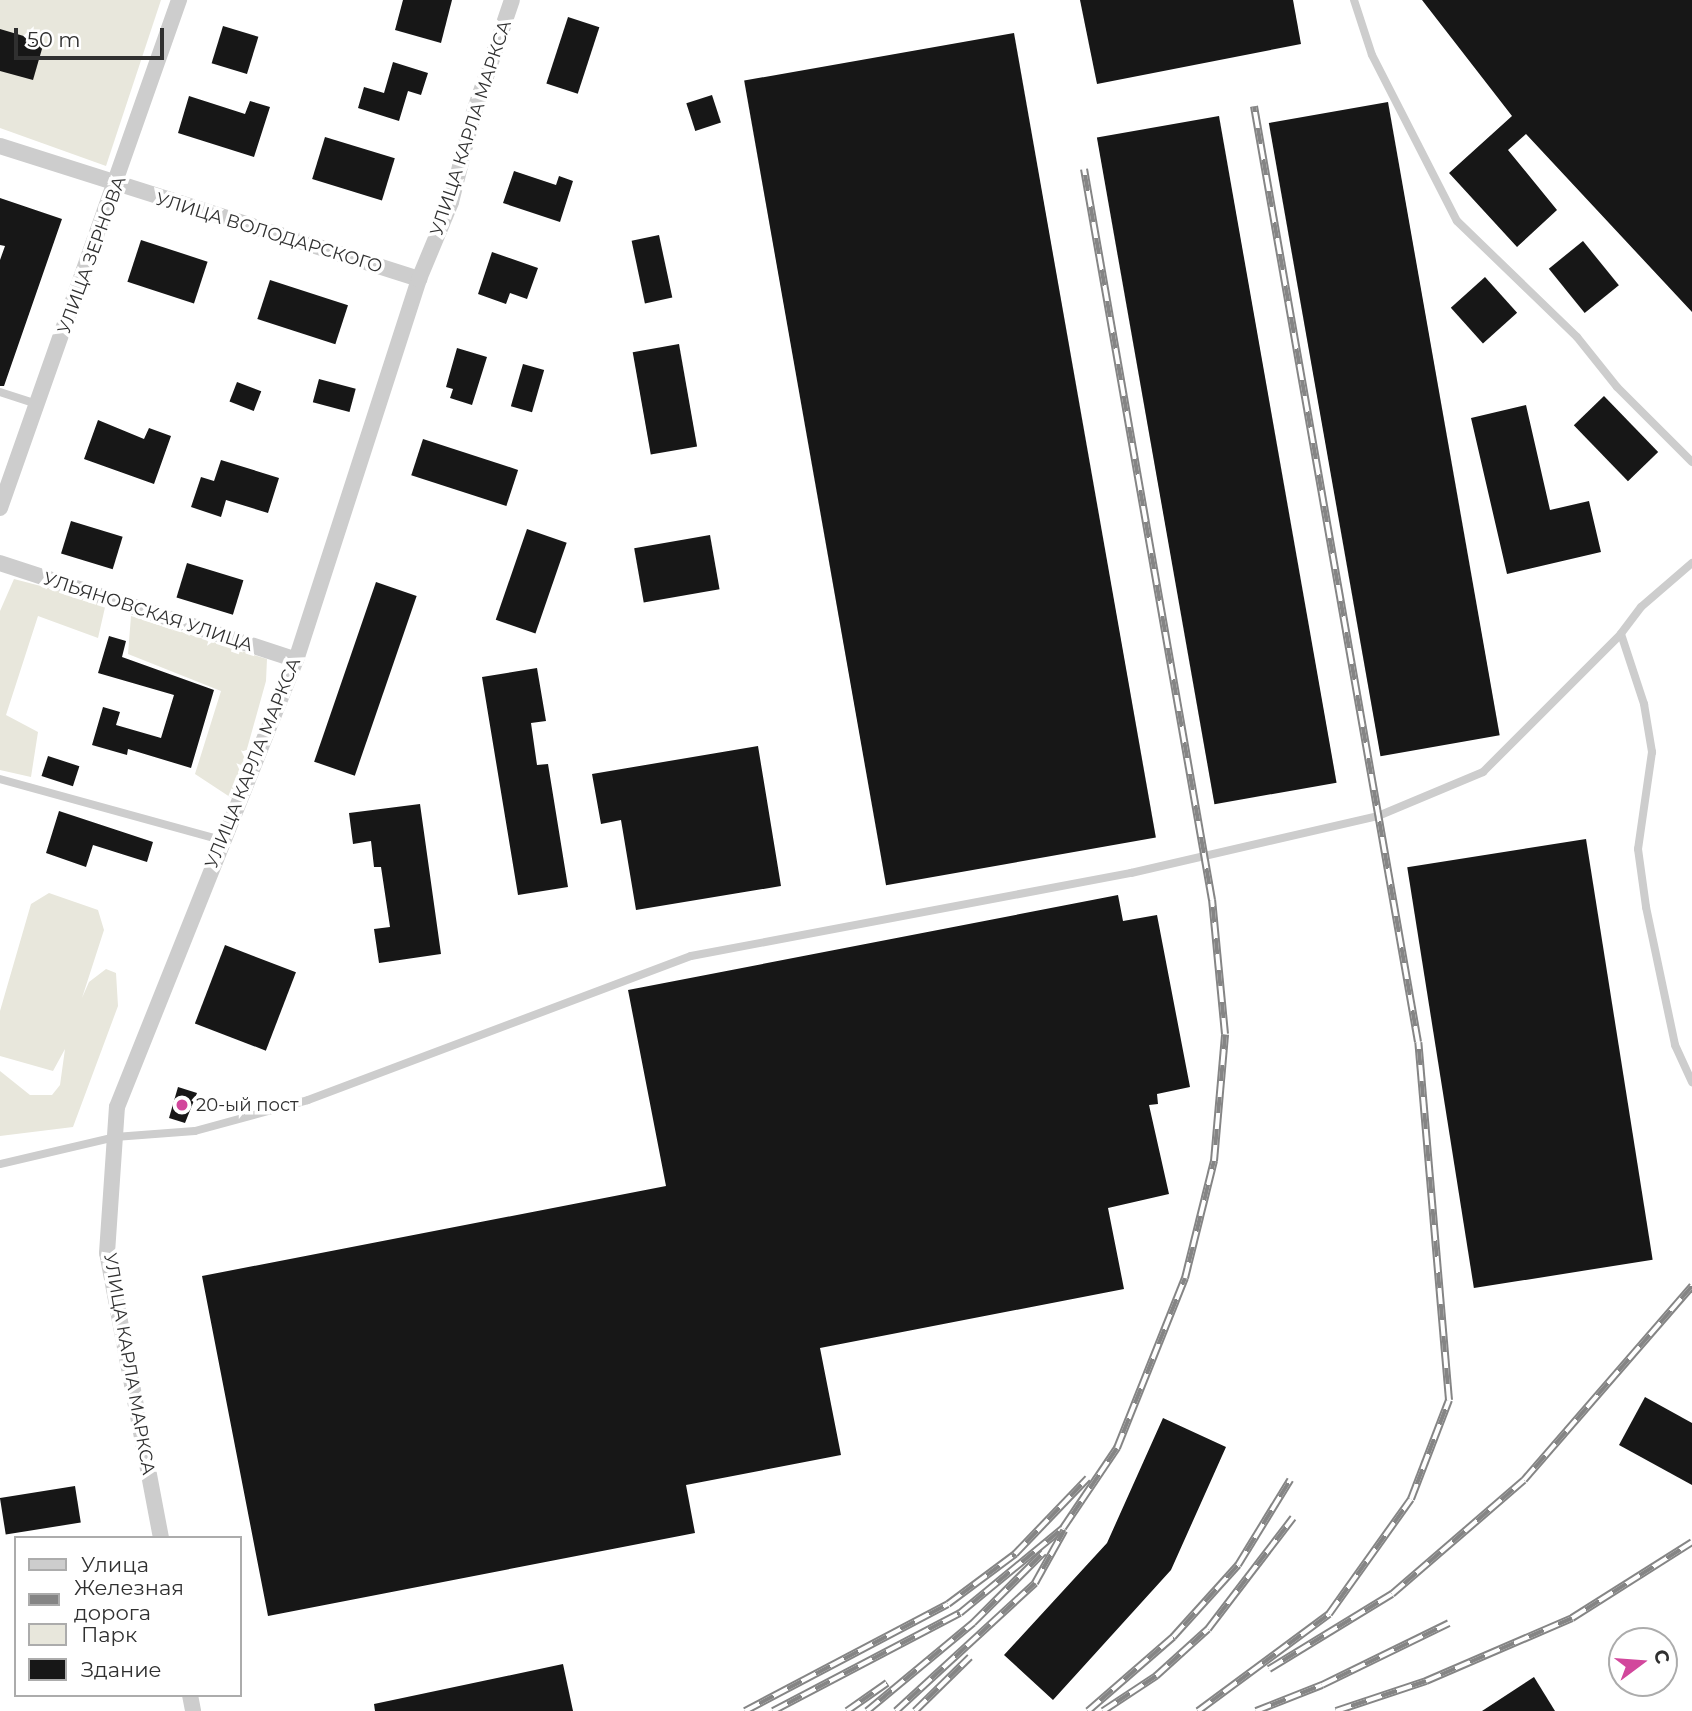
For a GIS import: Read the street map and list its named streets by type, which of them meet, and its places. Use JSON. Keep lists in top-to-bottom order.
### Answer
{
  "streets": {
    "street": [
      "УЛИЦА КАРЛА МАРКСА",
      "УЛИЦА ВОЛОДАРСКОГО",
      "УЛИЦА ЗЕРНОВА",
      "УЛЬЯНОВСКАЯ УЛИЦА"
    ]
  },
  "crossings": [
    ["УЛИЦА КАРЛА МАРКСА", "УЛИЦА ВОЛОДАРСКОГО"],
    ["УЛИЦА КАРЛА МАРКСА", "УЛЬЯНОВСКАЯ УЛИЦА"],
    ["УЛИЦА ВОЛОДАРСКОГО", "УЛИЦА ЗЕРНОВА"]
  ],
  "places": ["20-ый пост"],
  "legend": [
    "Улица",
    "Железная дорога",
    "Парк",
    "Здание"
  ],
  "scale_bar": "50 m",
  "north": "right"
}
